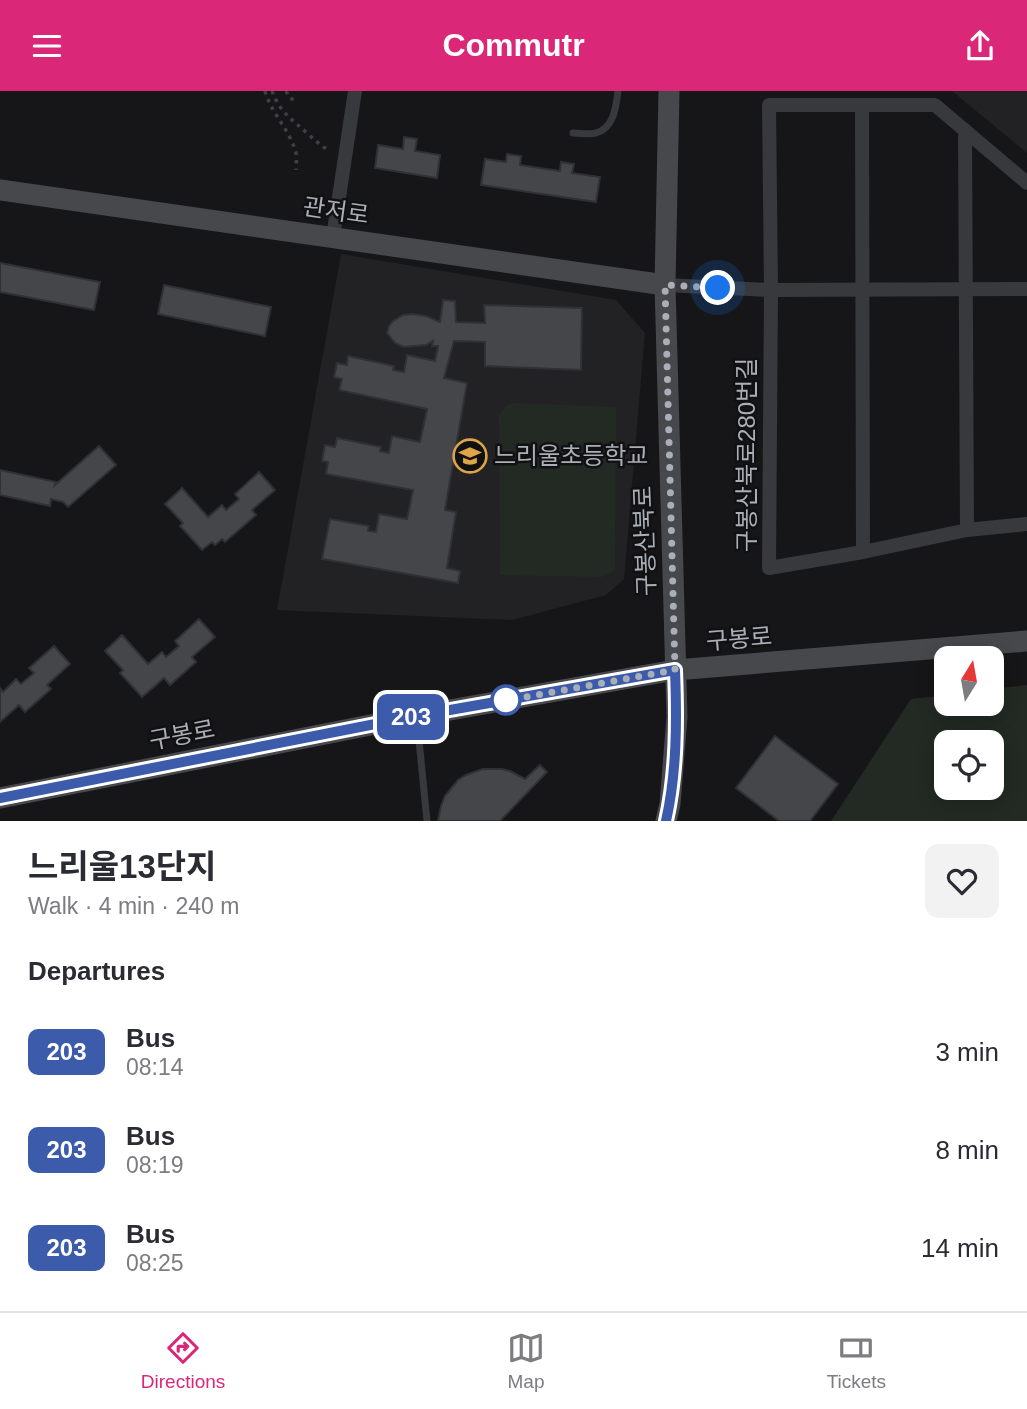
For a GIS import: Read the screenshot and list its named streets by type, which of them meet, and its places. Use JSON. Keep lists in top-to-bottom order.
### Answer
{
  "streets": {
    "main road": ["관저로", "구봉산북로", "구봉로"],
    "street": ["구봉산북로280번길"]
  },
  "crossings": [
    ["관저로", "구봉산북로"],
    ["구봉산북로", "구봉로"]
  ],
  "places": {
    "school or university": ["느리울초등학교"]
  },
  "lines": ["bus line 203"],
  "north": "top",
  "page": {
    "header": "Commutr",
    "on_map": "203",
    "heading": [
      ["느리울13단지", "Walk · 4 min · 240 m"],
      "Departures"
    ],
    "list": [
      {
        "mark": "203",
        "name": "Bus",
        "note": "08:14",
        "value": "3 min"
      },
      {
        "mark": "203",
        "name": "Bus",
        "note": "08:19",
        "value": "8 min"
      },
      {
        "mark": "203",
        "name": "Bus",
        "note": "08:25",
        "value": "14 min"
      }
    ],
    "tabs": ["Directions", "Map", "Tickets"]
  }
}
